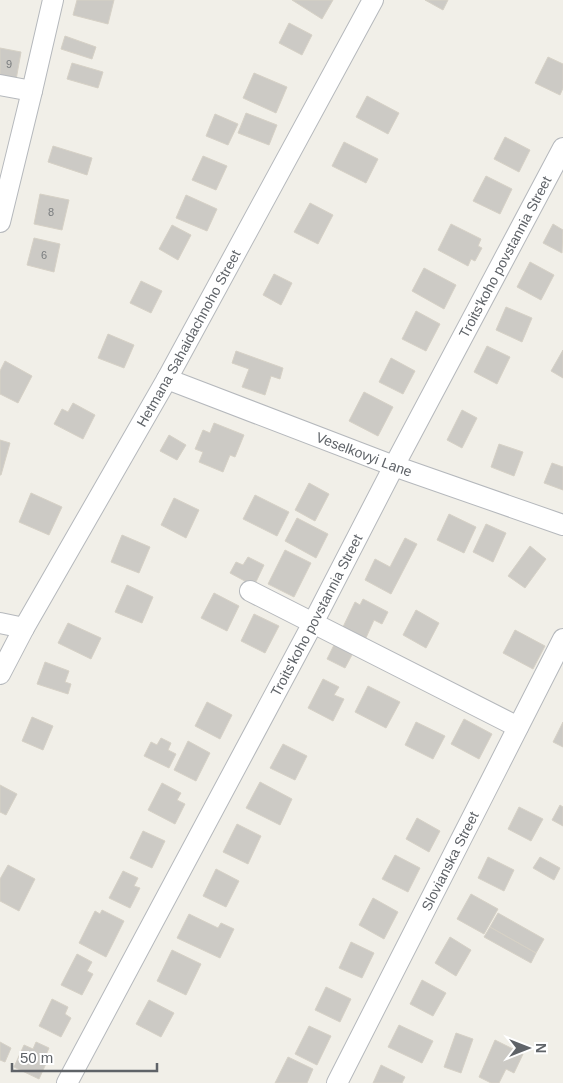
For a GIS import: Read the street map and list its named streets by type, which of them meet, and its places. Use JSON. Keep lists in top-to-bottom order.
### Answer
{
  "streets": {
    "street": [
      "Troits'koho povstannia Street",
      "Hetmana Sahaidachnoho Street",
      "Veselkovyi Lane",
      "Slovianska Street"
    ]
  },
  "crossings": [
    ["Troits'koho povstannia Street", "Veselkovyi Lane"],
    ["Hetmana Sahaidachnoho Street", "Veselkovyi Lane"]
  ],
  "house_numbers": ["9", "8", "6"],
  "scale_bar": "50 m",
  "north": "right"
}
